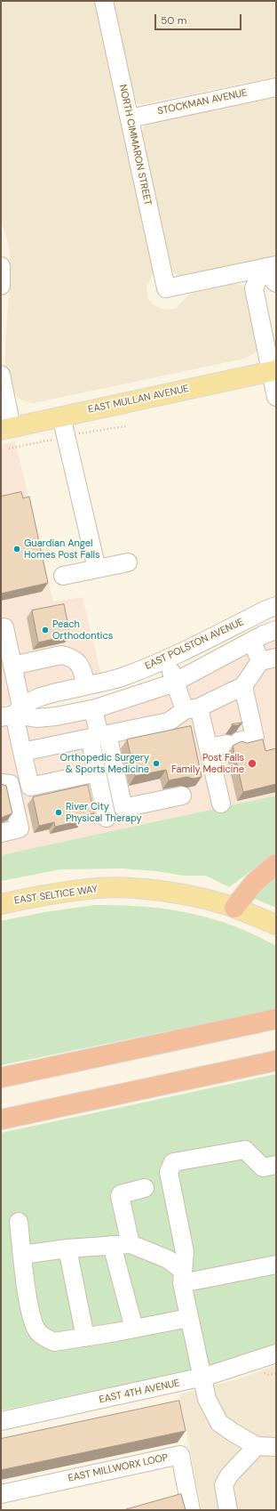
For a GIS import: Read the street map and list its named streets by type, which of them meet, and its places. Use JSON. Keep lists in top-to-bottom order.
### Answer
{
  "streets": {
    "main road": ["EAST MULLAN AVENUE", "EAST SELTICE WAY"],
    "street": [
      "STOCKMAN AVENUE",
      "NORTH CIMMARON STREET",
      "EAST POLSTON AVENUE",
      "EAST 4TH AVENUE",
      "EAST MILLWORX LOOP"
    ]
  },
  "crossings": [
    ["STOCKMAN AVENUE", "NORTH CIMMARON STREET"]
  ],
  "places": [
    "Guardian Angel Homes Post Falls",
    "Peach Orthodontics",
    "Orthopedic Surgery & Sports Medicine",
    "Post Falls Family Medicine",
    "River City Physical Therapy"
  ],
  "scale_bar": "50 m"
}
